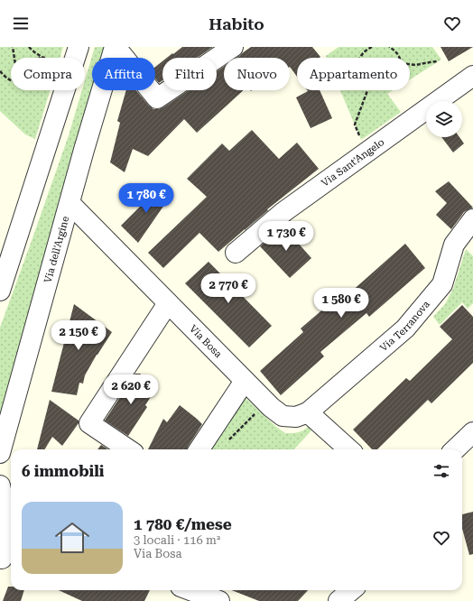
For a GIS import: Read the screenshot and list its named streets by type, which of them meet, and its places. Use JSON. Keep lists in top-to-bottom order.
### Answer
{
  "streets": {
    "street": [
      "Via Sant'Angelo",
      "Via dell'Argine",
      "Via Terranova",
      "Via Bosa"
    ]
  },
  "crossings": [
    ["Via dell'Argine", "Via Bosa"],
    ["Via Terranova", "Via Bosa"]
  ],
  "page": {
    "header": "Habito",
    "chip": [
      "Compra",
      "Affitta",
      "Filtri",
      "Nuovo",
      "Appartamento"
    ],
    "price": [
      "1 780 €",
      "1 730 €",
      "2 770 €",
      "1 580 €",
      "2 150 €",
      "2 620 €"
    ],
    "heading": "6 immobili",
    "list": [
      {
        "name": "1 780 €/mese",
        "note": "3 locali · 116 m² · Via Bosa"
      }
    ]
  }
}
